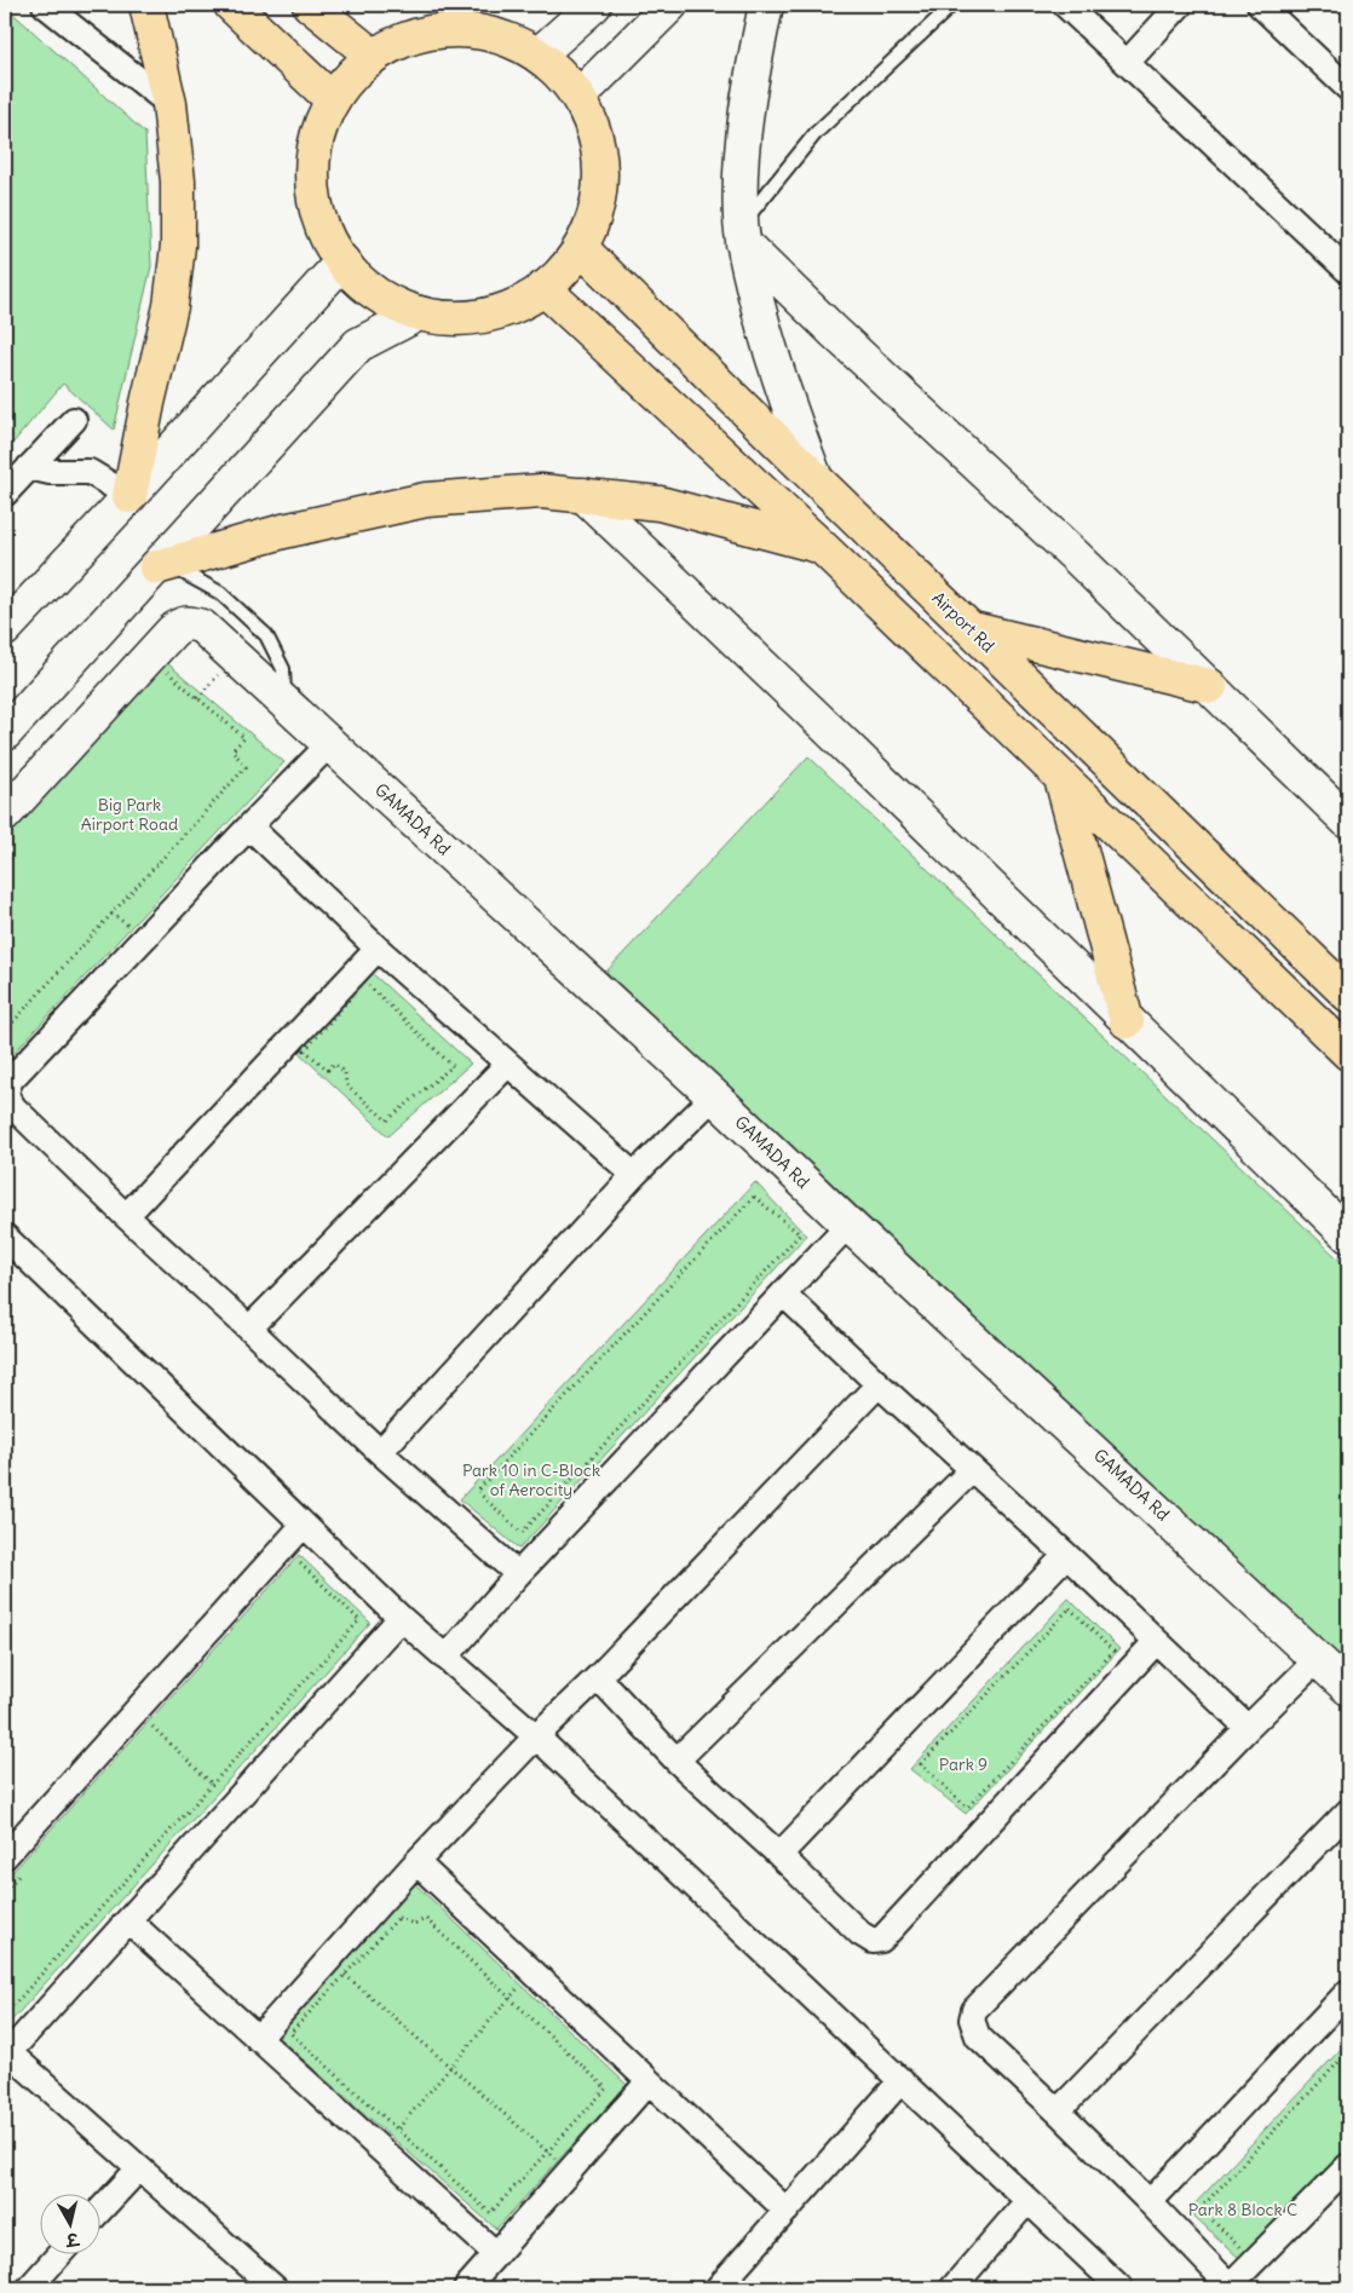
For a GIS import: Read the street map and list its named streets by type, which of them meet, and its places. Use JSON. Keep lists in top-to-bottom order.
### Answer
{
  "streets": {
    "main road": ["Airport Rd"],
    "street": ["GAMADA Rd"]
  },
  "parks": [
    "Big Park Airport Road",
    "Park 10 in C-Block of Aerocity",
    "Park 9",
    "Park 8 Block C"
  ],
  "north": "bottom"
}
